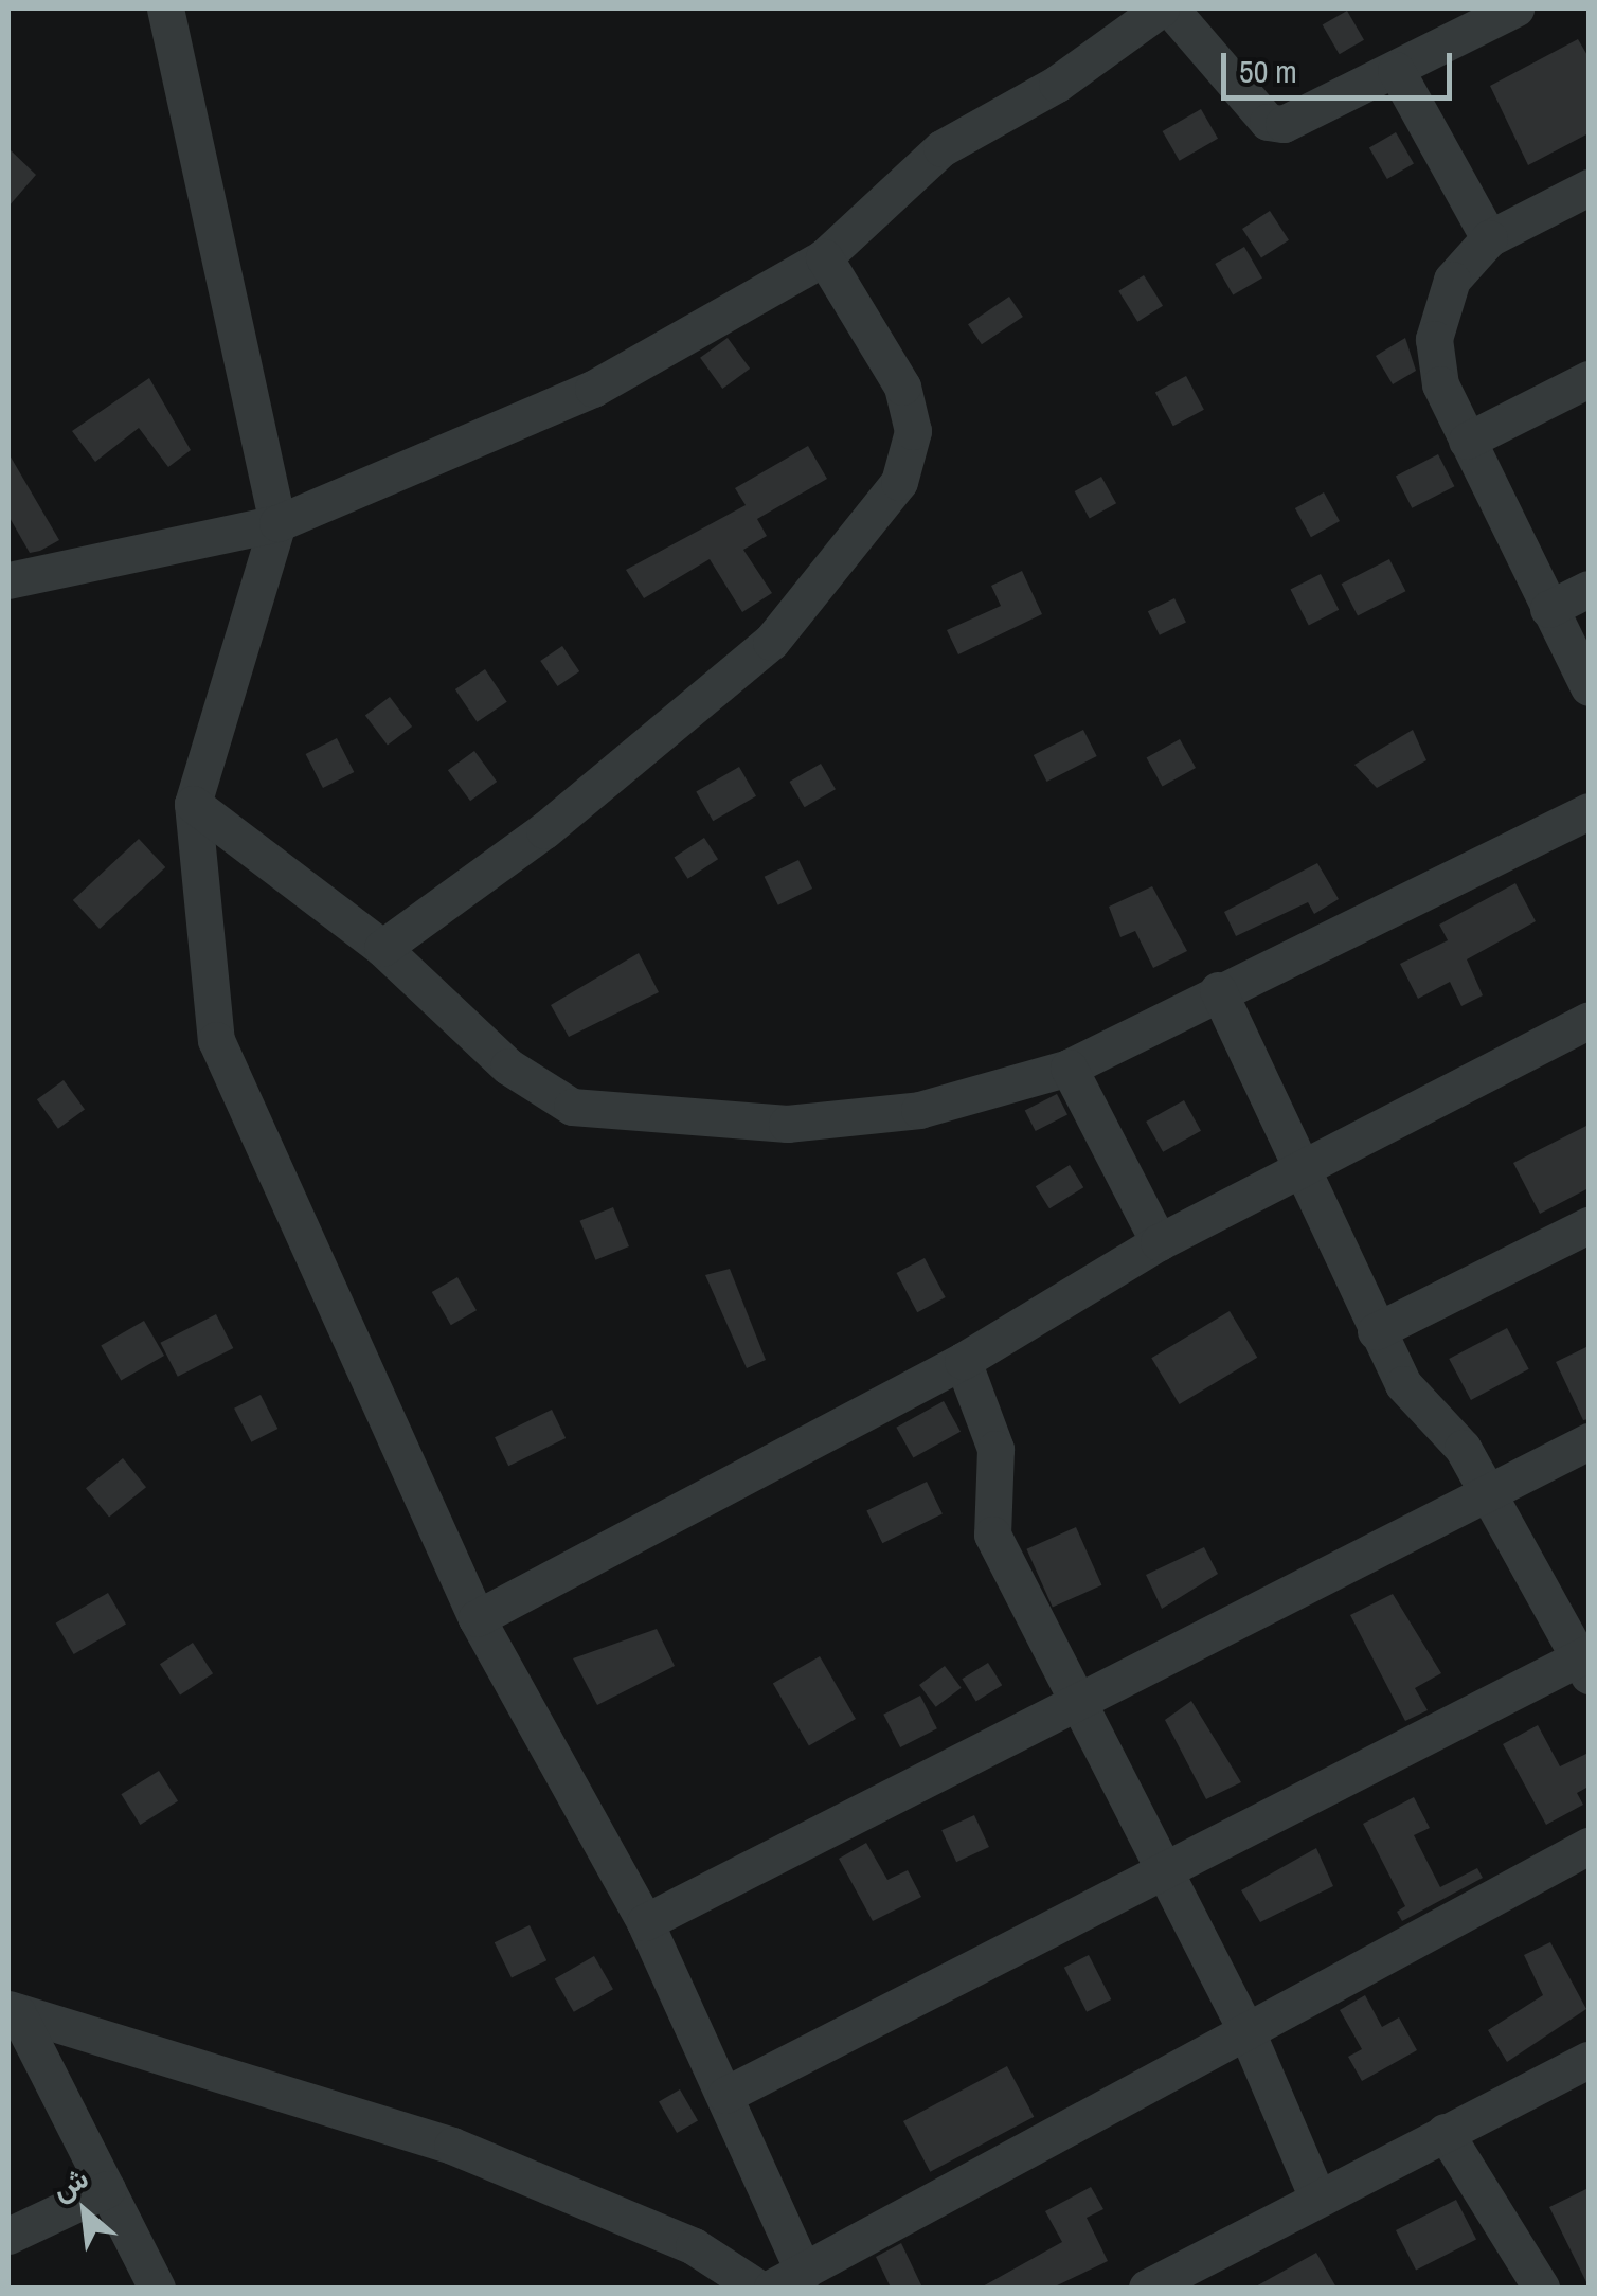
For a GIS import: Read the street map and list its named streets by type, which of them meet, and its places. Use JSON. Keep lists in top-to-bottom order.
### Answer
{
  "scale_bar": "50 m",
  "north": "top left"
}
